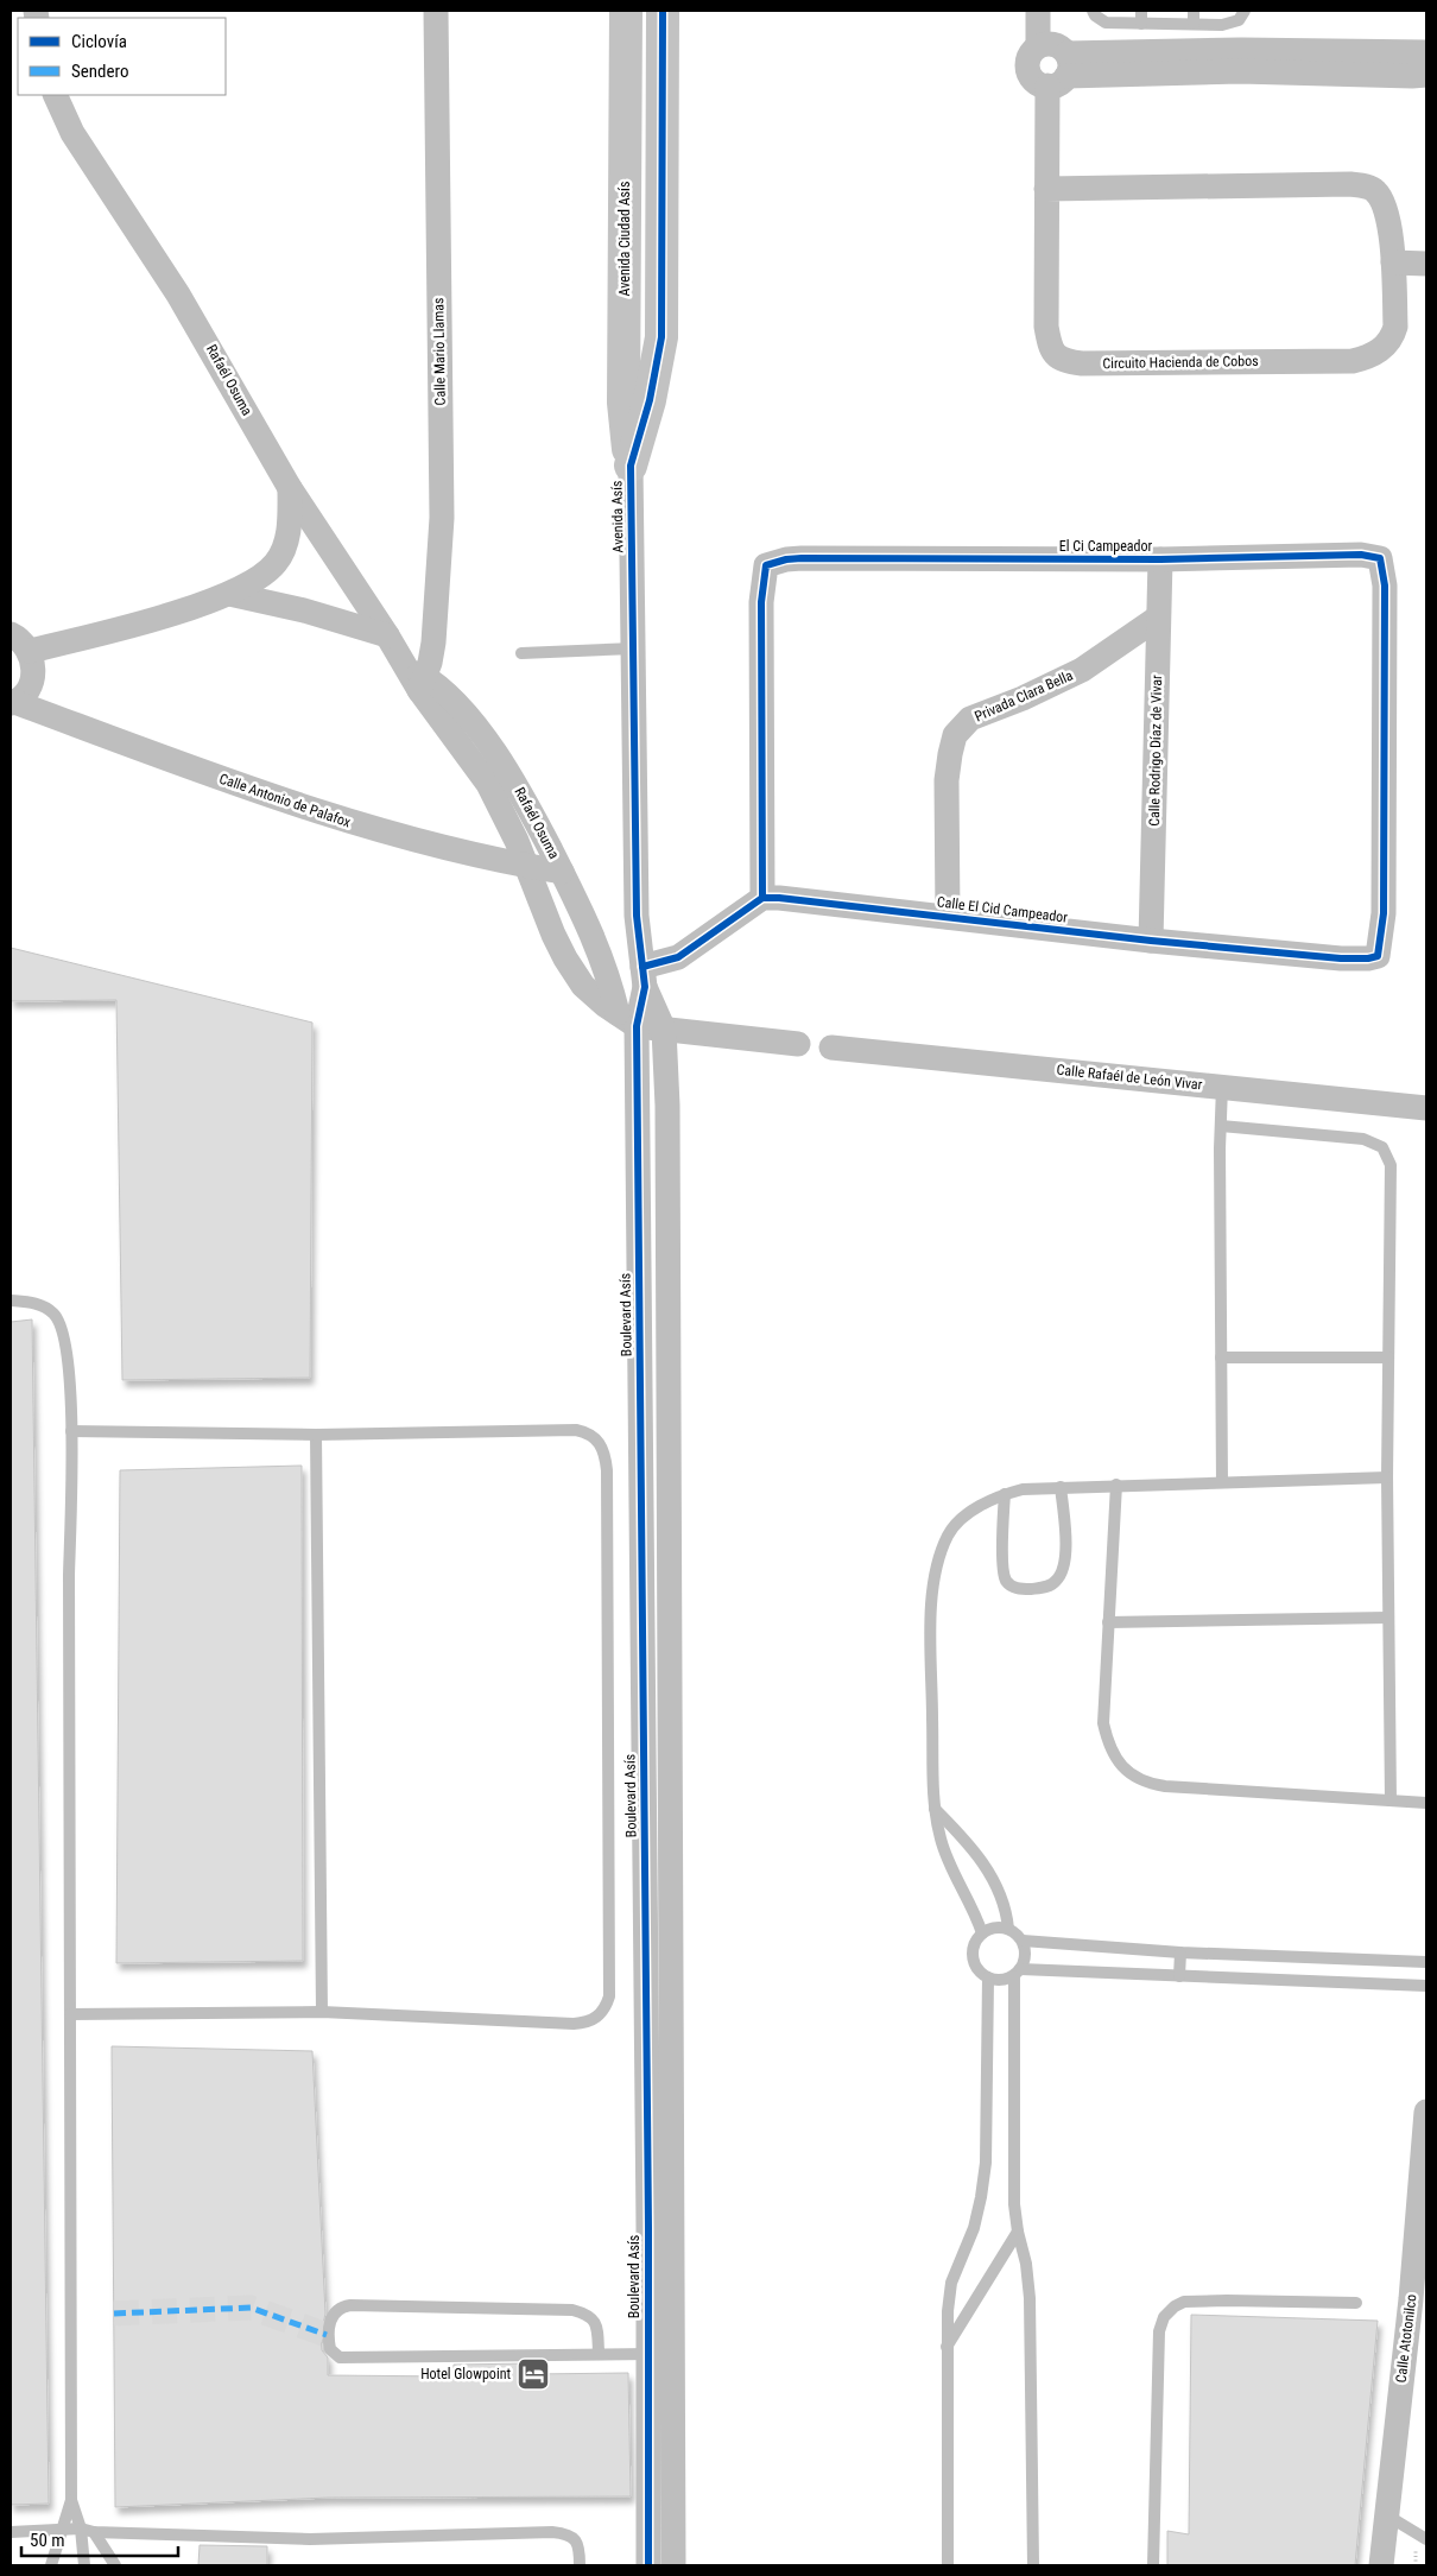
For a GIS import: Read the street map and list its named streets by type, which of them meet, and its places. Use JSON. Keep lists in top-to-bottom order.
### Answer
{
  "streets": {
    "street": [
      "Avenida Ciudad Asís",
      "Calle Mario Llamas",
      "Circuito Hacienda de Cobos",
      "Rafaél Osuma",
      "Avenida Asís",
      "El Ci Campeador",
      "Privada Clara Bella",
      "Calle Rodrigo Díaz de Vivar",
      "Calle Antonio de Palafox",
      "Calle El Cid Campeador",
      "Calle Rafaél de León Vivar",
      "Boulevard Asís",
      "Calle Atotonilco"
    ]
  },
  "crossings": [
    ["Avenida Ciudad Asís", "Avenida Asís"],
    ["Calle Mario Llamas", "Rafaél Osuma"],
    ["Rafaél Osuma", "Avenida Asís"],
    ["Rafaél Osuma", "Calle Antonio de Palafox"],
    ["Rafaél Osuma", "Boulevard Asís"],
    ["Avenida Asís", "Boulevard Asís"],
    ["El Ci Campeador", "Calle Rodrigo Díaz de Vivar"],
    ["El Ci Campeador", "Calle El Cid Campeador"],
    ["Privada Clara Bella", "Calle Rodrigo Díaz de Vivar"],
    ["Privada Clara Bella", "Calle El Cid Campeador"],
    ["Calle Rodrigo Díaz de Vivar", "Calle El Cid Campeador"]
  ],
  "places": {
    "hotel": ["Hotel Glowpoint"]
  },
  "legend": ["Ciclovía", "Sendero"],
  "scale_bar": "50 m"
}
